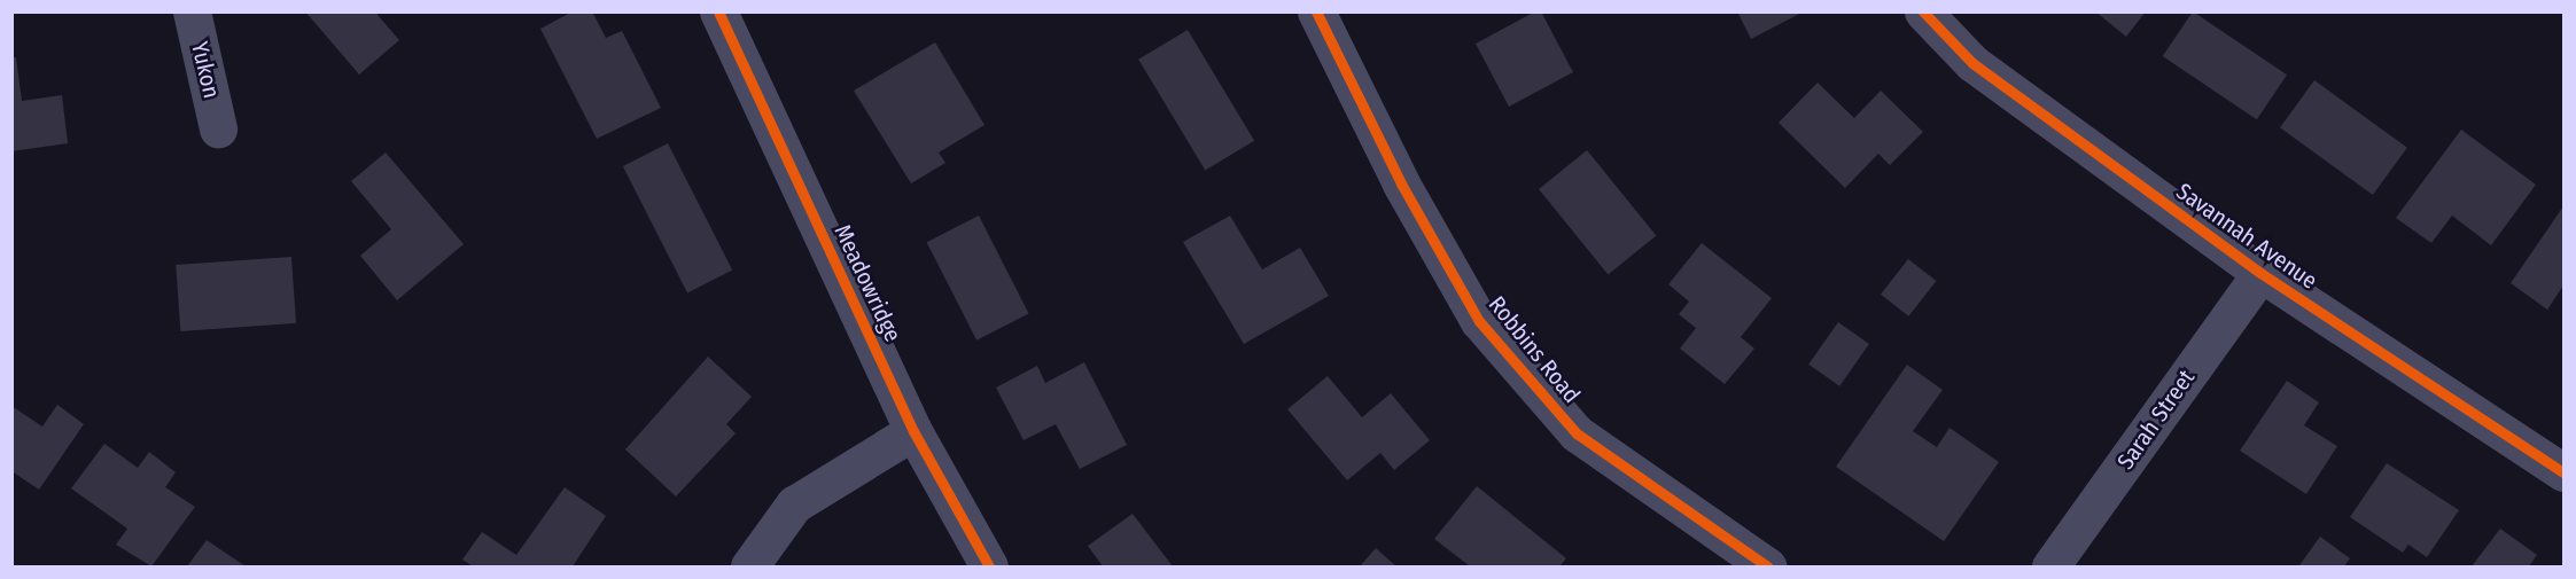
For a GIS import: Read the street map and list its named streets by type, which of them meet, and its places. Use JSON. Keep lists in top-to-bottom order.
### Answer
{
  "streets": {
    "street": [
      "Yukon",
      "Savannah Avenue",
      "Meadowridge",
      "Robbins Road",
      "Sarah Street"
    ]
  },
  "crossings": [
    ["Savannah Avenue", "Sarah Street"]
  ]
}
